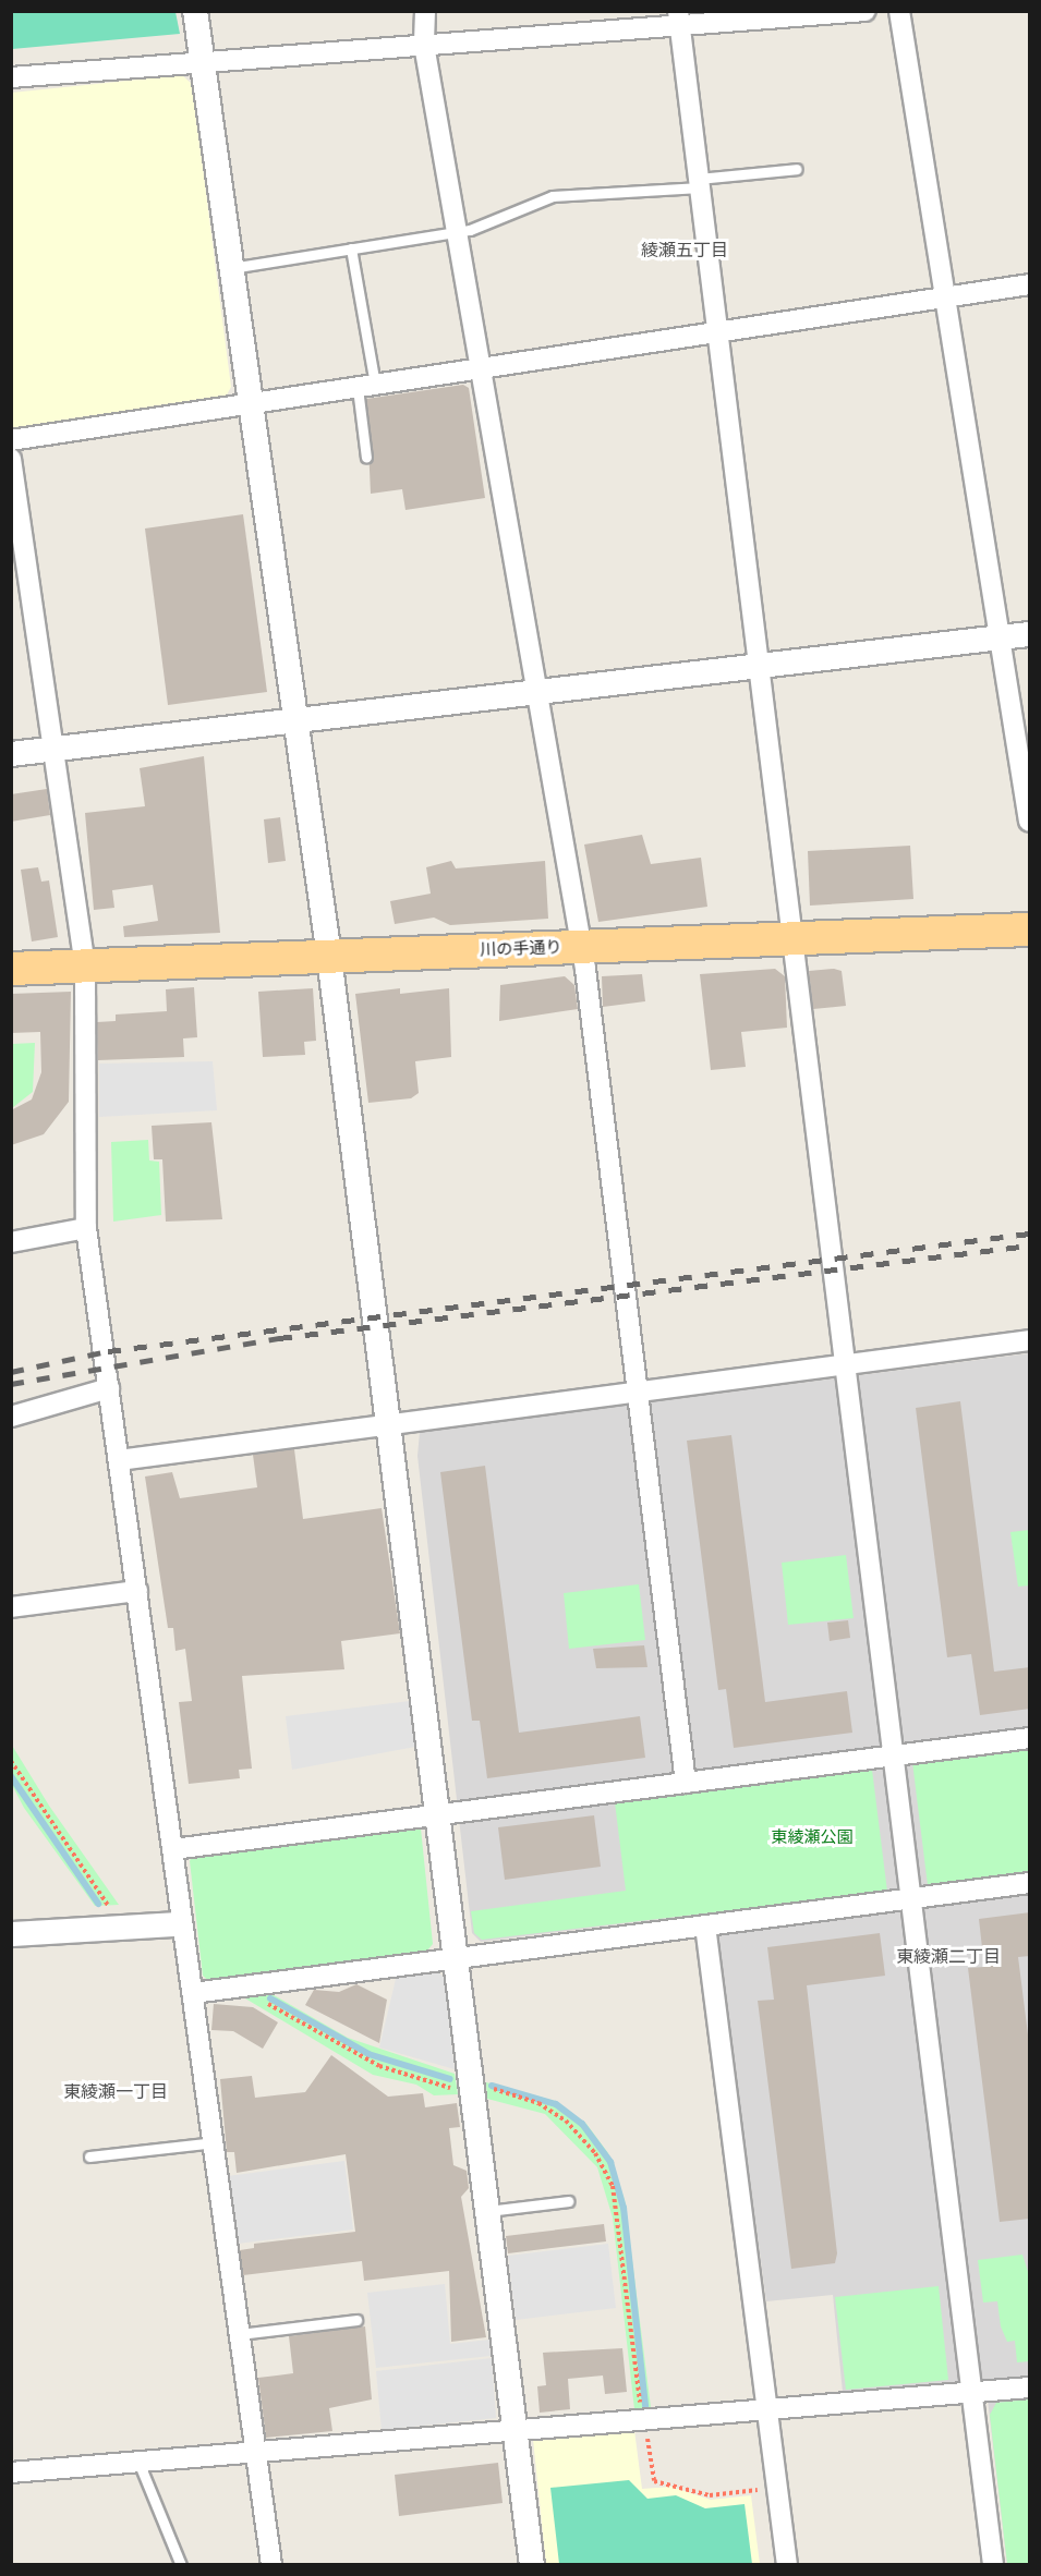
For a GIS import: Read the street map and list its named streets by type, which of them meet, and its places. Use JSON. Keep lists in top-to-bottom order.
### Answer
{
  "streets": {
    "main road": ["川の手通り"]
  },
  "districts": ["綾瀬五丁目", "東綾瀬二丁目", "東綾瀬一丁目"],
  "parks": ["東綾瀬公園"]
}
